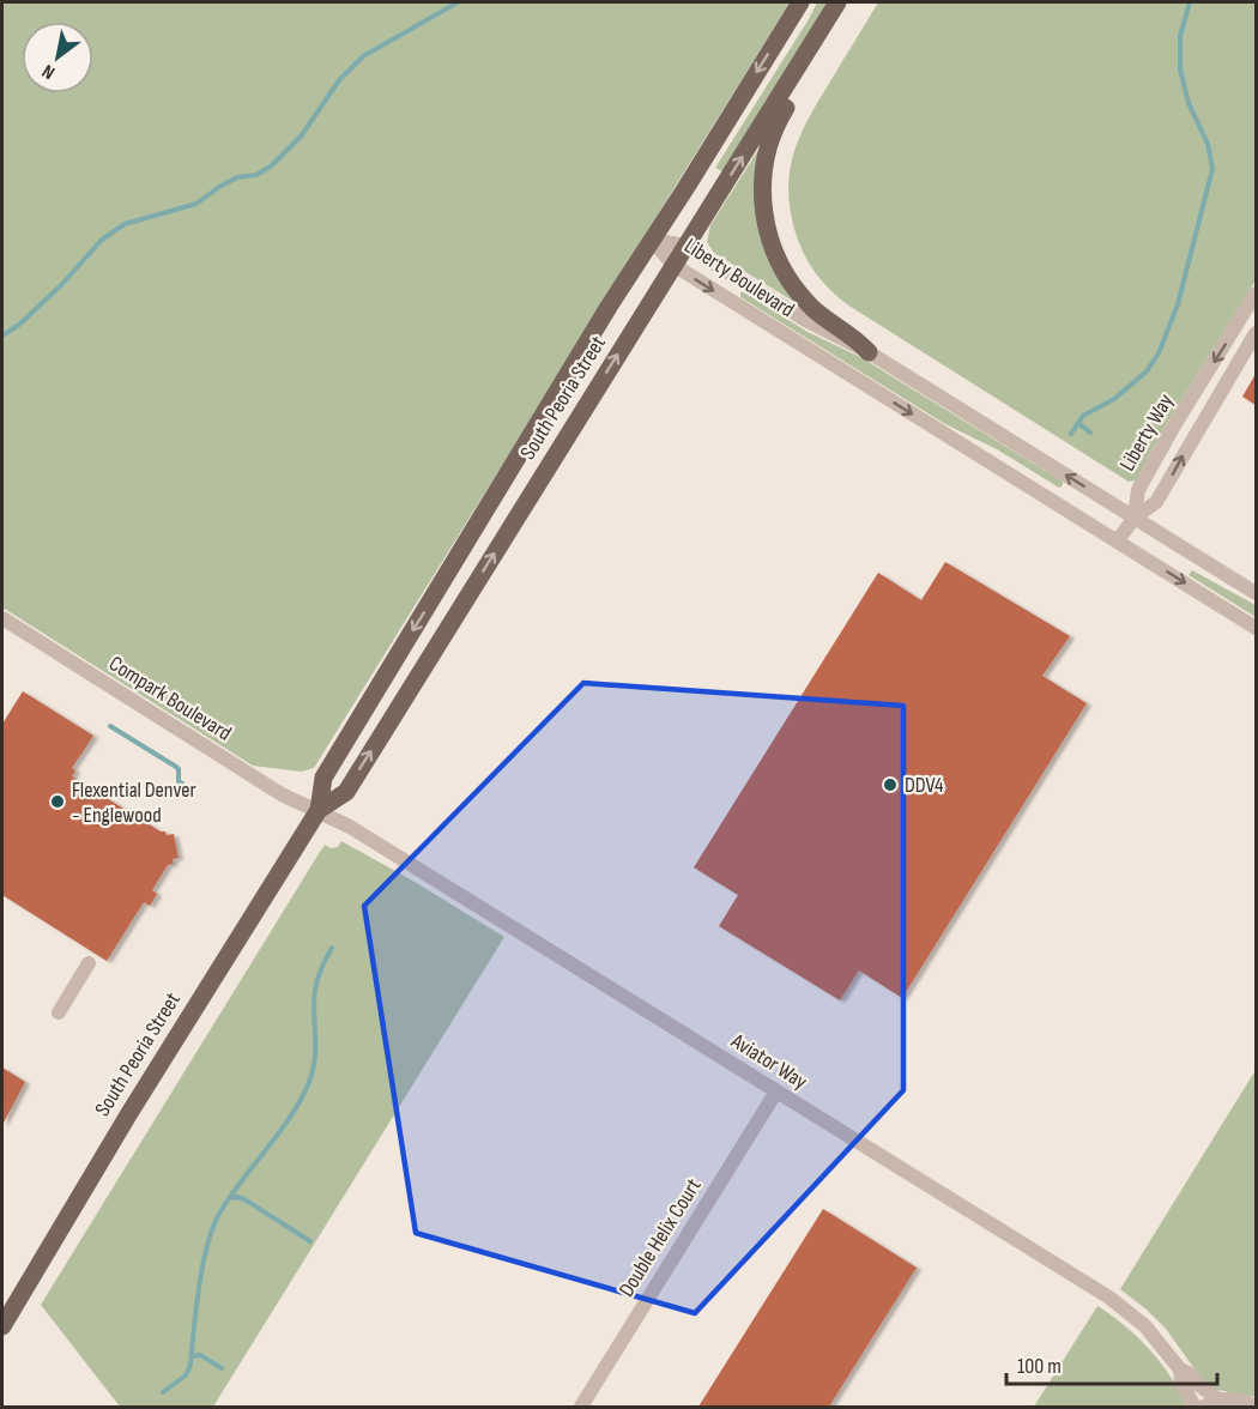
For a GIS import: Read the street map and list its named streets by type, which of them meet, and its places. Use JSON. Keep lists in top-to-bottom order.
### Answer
{
  "streets": {
    "main road": ["South Peoria Street"],
    "street": [
      "Liberty Boulevard",
      "Liberty Way",
      "Compark Boulevard",
      "Aviator Way",
      "Double Helix Court"
    ]
  },
  "crossings": [
    ["Liberty Boulevard", "South Peoria Street"],
    ["Liberty Boulevard", "Liberty Way"],
    ["South Peoria Street", "Compark Boulevard"],
    ["South Peoria Street", "Aviator Way"],
    ["Compark Boulevard", "Aviator Way"],
    ["Aviator Way", "Double Helix Court"]
  ],
  "places": ["DDV4", "Flexential Denver - Englewood"],
  "scale_bar": "100 m",
  "north": "bottom left"
}
